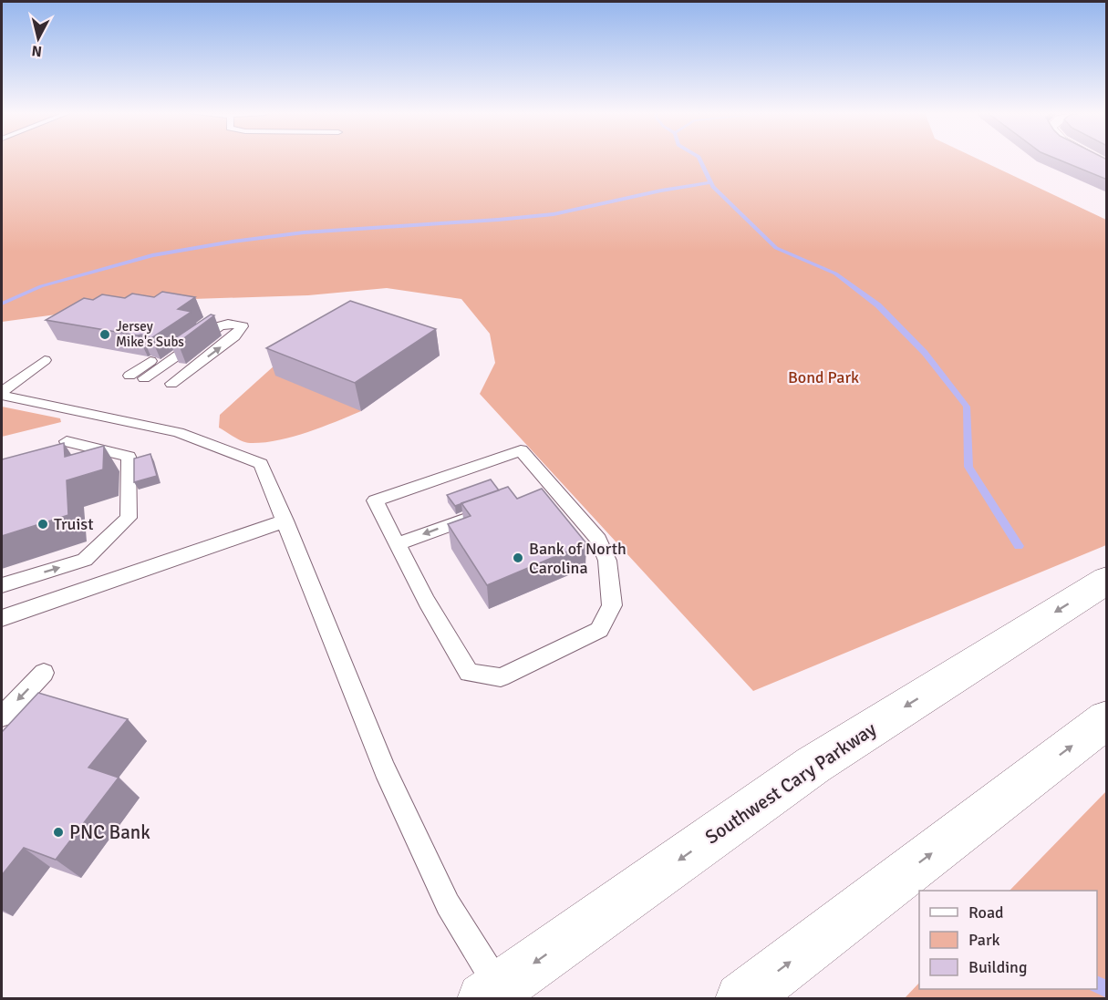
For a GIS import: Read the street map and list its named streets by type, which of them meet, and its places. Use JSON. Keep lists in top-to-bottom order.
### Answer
{
  "streets": {
    "main road": ["Southwest Cary Parkway"]
  },
  "parks": ["Bond Park"],
  "places": [
    "Jersey Mike's Subs",
    "Truist",
    "Bank of North Carolina",
    "PNC Bank"
  ],
  "legend": ["Road", "Park", "Building"],
  "north": "bottom"
}
